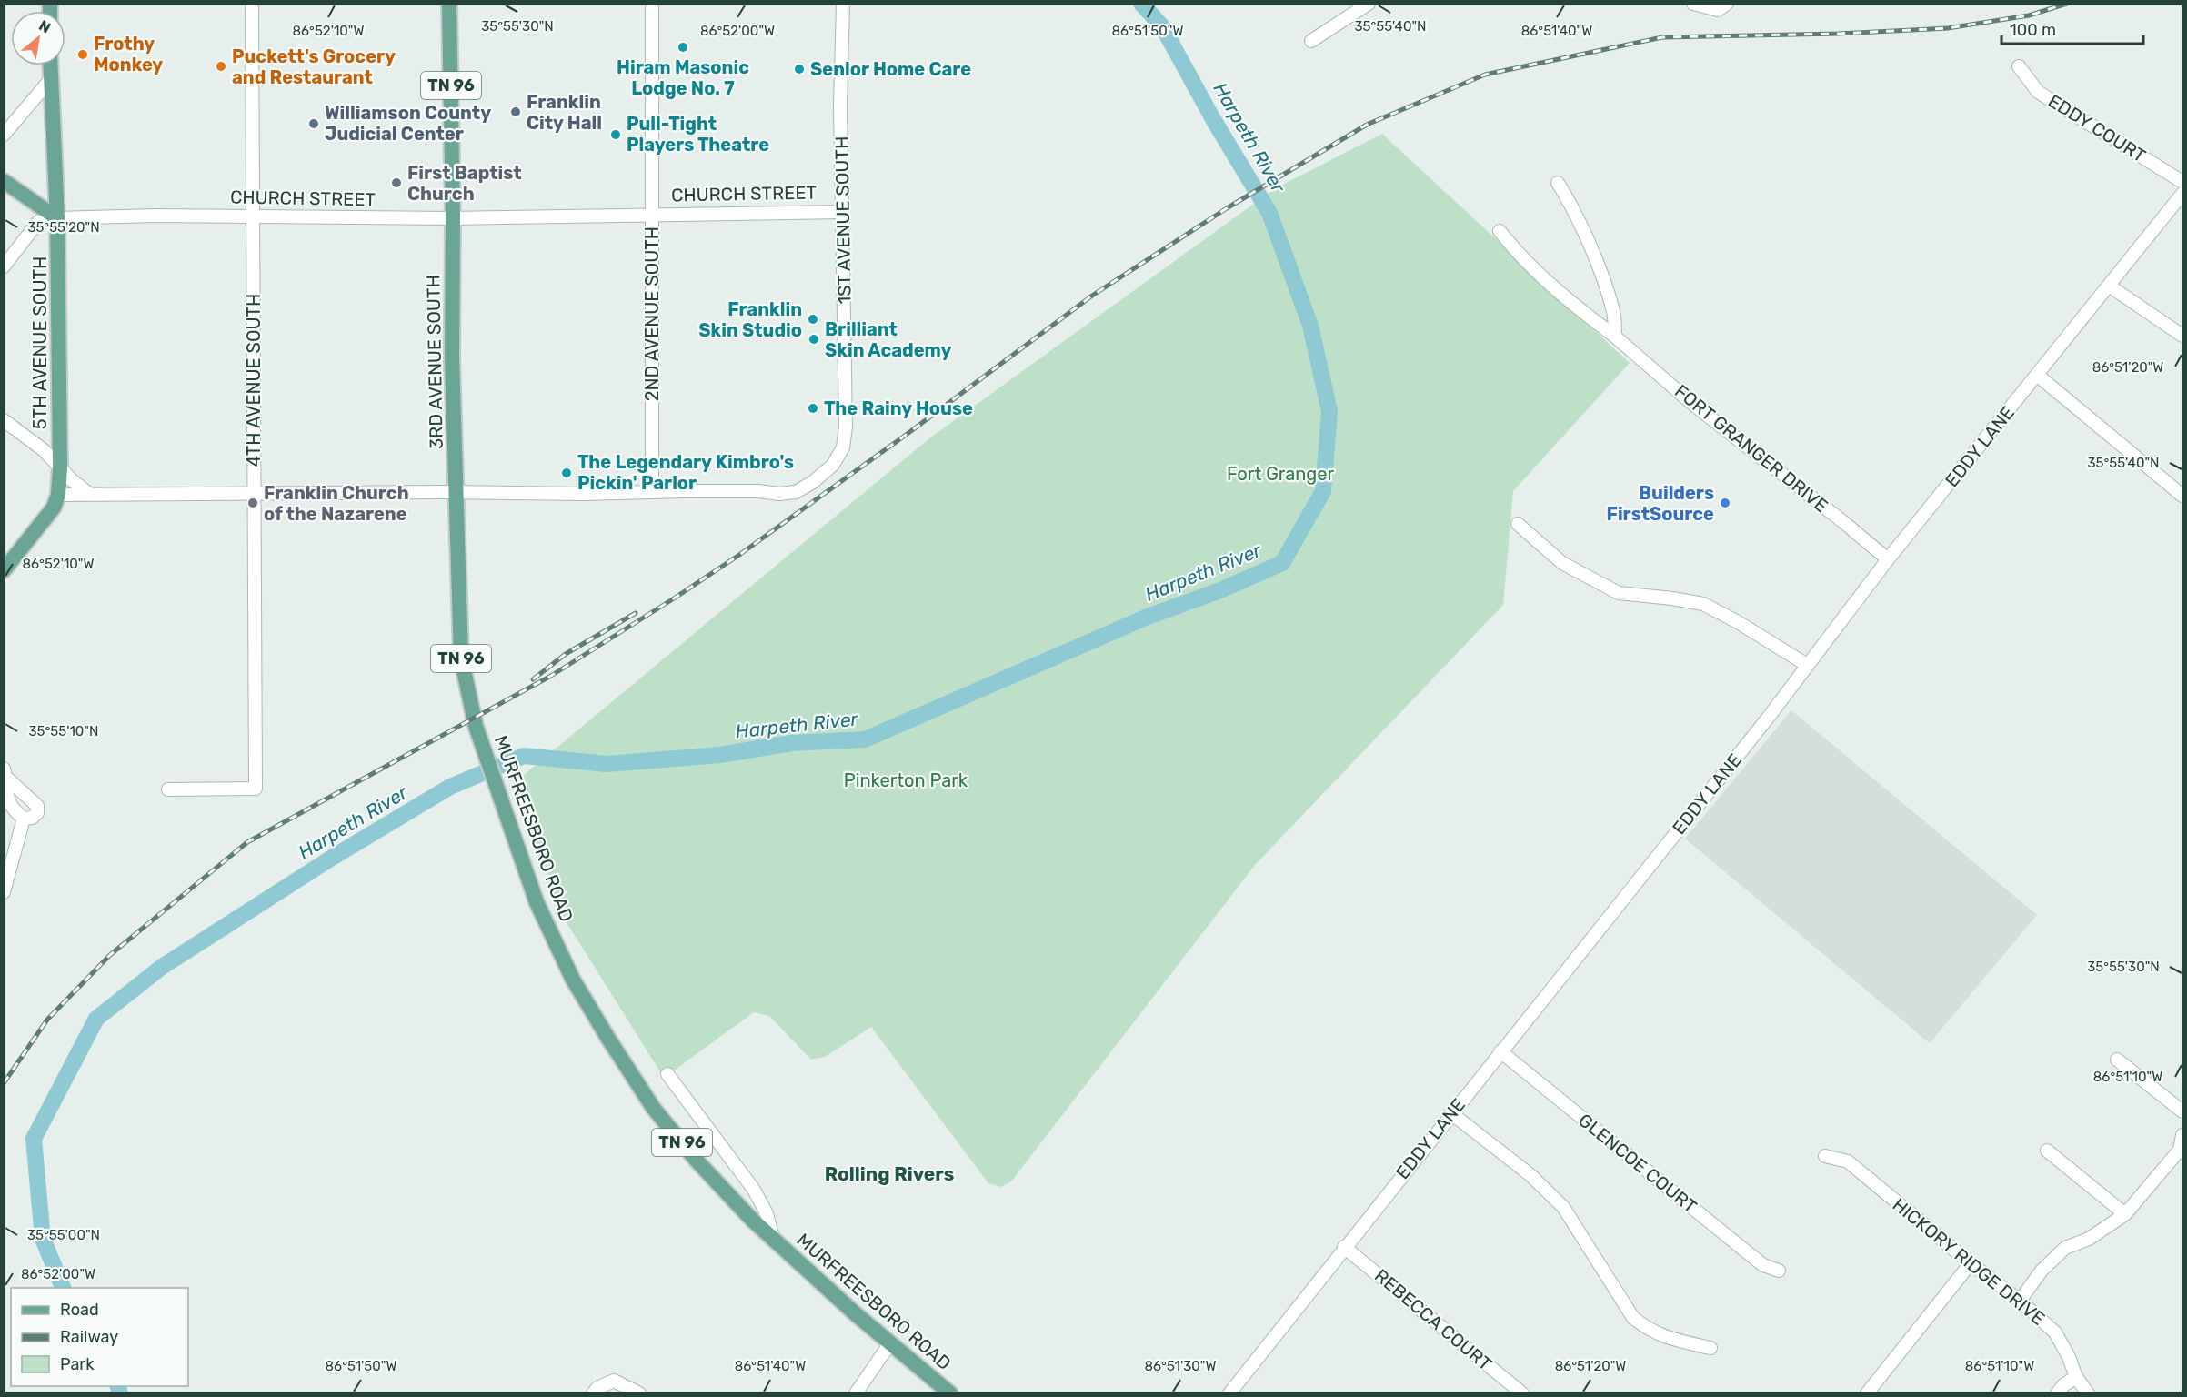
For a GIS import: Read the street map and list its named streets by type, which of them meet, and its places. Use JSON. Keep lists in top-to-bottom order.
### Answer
{
  "streets": {
    "main road": [
      "TN 96",
      "5TH AVENUE SOUTH",
      "3RD AVENUE SOUTH",
      "MURFREESBORO ROAD"
    ],
    "street": [
      "EDDY COURT",
      "CHURCH STREET",
      "1ST AVENUE SOUTH",
      "2ND AVENUE SOUTH",
      "4TH AVENUE SOUTH",
      "EDDY LANE",
      "FORT GRANGER DRIVE",
      "GLENCOE COURT",
      "HICKORY RIDGE DRIVE",
      "REBECCA COURT"
    ]
  },
  "crossings": [
    ["CHURCH STREET", "1ST AVENUE SOUTH"],
    ["CHURCH STREET", "2ND AVENUE SOUTH"],
    ["CHURCH STREET", "5TH AVENUE SOUTH"],
    ["CHURCH STREET", "3RD AVENUE SOUTH"],
    ["CHURCH STREET", "4TH AVENUE SOUTH"],
    ["1ST AVENUE SOUTH", "2ND AVENUE SOUTH"],
    ["3RD AVENUE SOUTH", "MURFREESBORO ROAD"],
    ["EDDY LANE", "FORT GRANGER DRIVE"],
    ["EDDY LANE", "GLENCOE COURT"],
    ["EDDY LANE", "REBECCA COURT"]
  ],
  "districts": ["Rolling Rivers"],
  "water": ["Harpeth River"],
  "parks": ["Fort Granger", "Pinkerton Park"],
  "places": [
    "Hiram Masonic Lodge No. 7",
    "Frothy Monkey",
    "Puckett's Grocery and Restaurant",
    "Senior Home Care",
    "Franklin City Hall",
    "Williamson County Judicial Center",
    "Pull-Tight Players Theatre",
    "First Baptist Church",
    "Franklin Skin Studio",
    "Brilliant Skin Academy",
    "The Rainy House",
    "The Legendary Kimbro's Pickin' Parlor",
    "Franklin Church of the Nazarene",
    "Builders FirstSource"
  ],
  "legend": ["Road", "Railway", "Park"],
  "scale_bar": "100 m",
  "north": "top right",
  "coordinates": [
    "35°55'30\"N",
    "35°55'40\"N",
    "86°52'10\"W",
    "86°52'00\"W",
    "86°51'50\"W",
    "86°51'40\"W",
    "35°55'20\"N",
    "86°51'20\"W",
    "35°55'10\"N",
    "86°51'10\"W",
    "35°55'00\"N",
    "86°51'30\"W"
  ]
}
